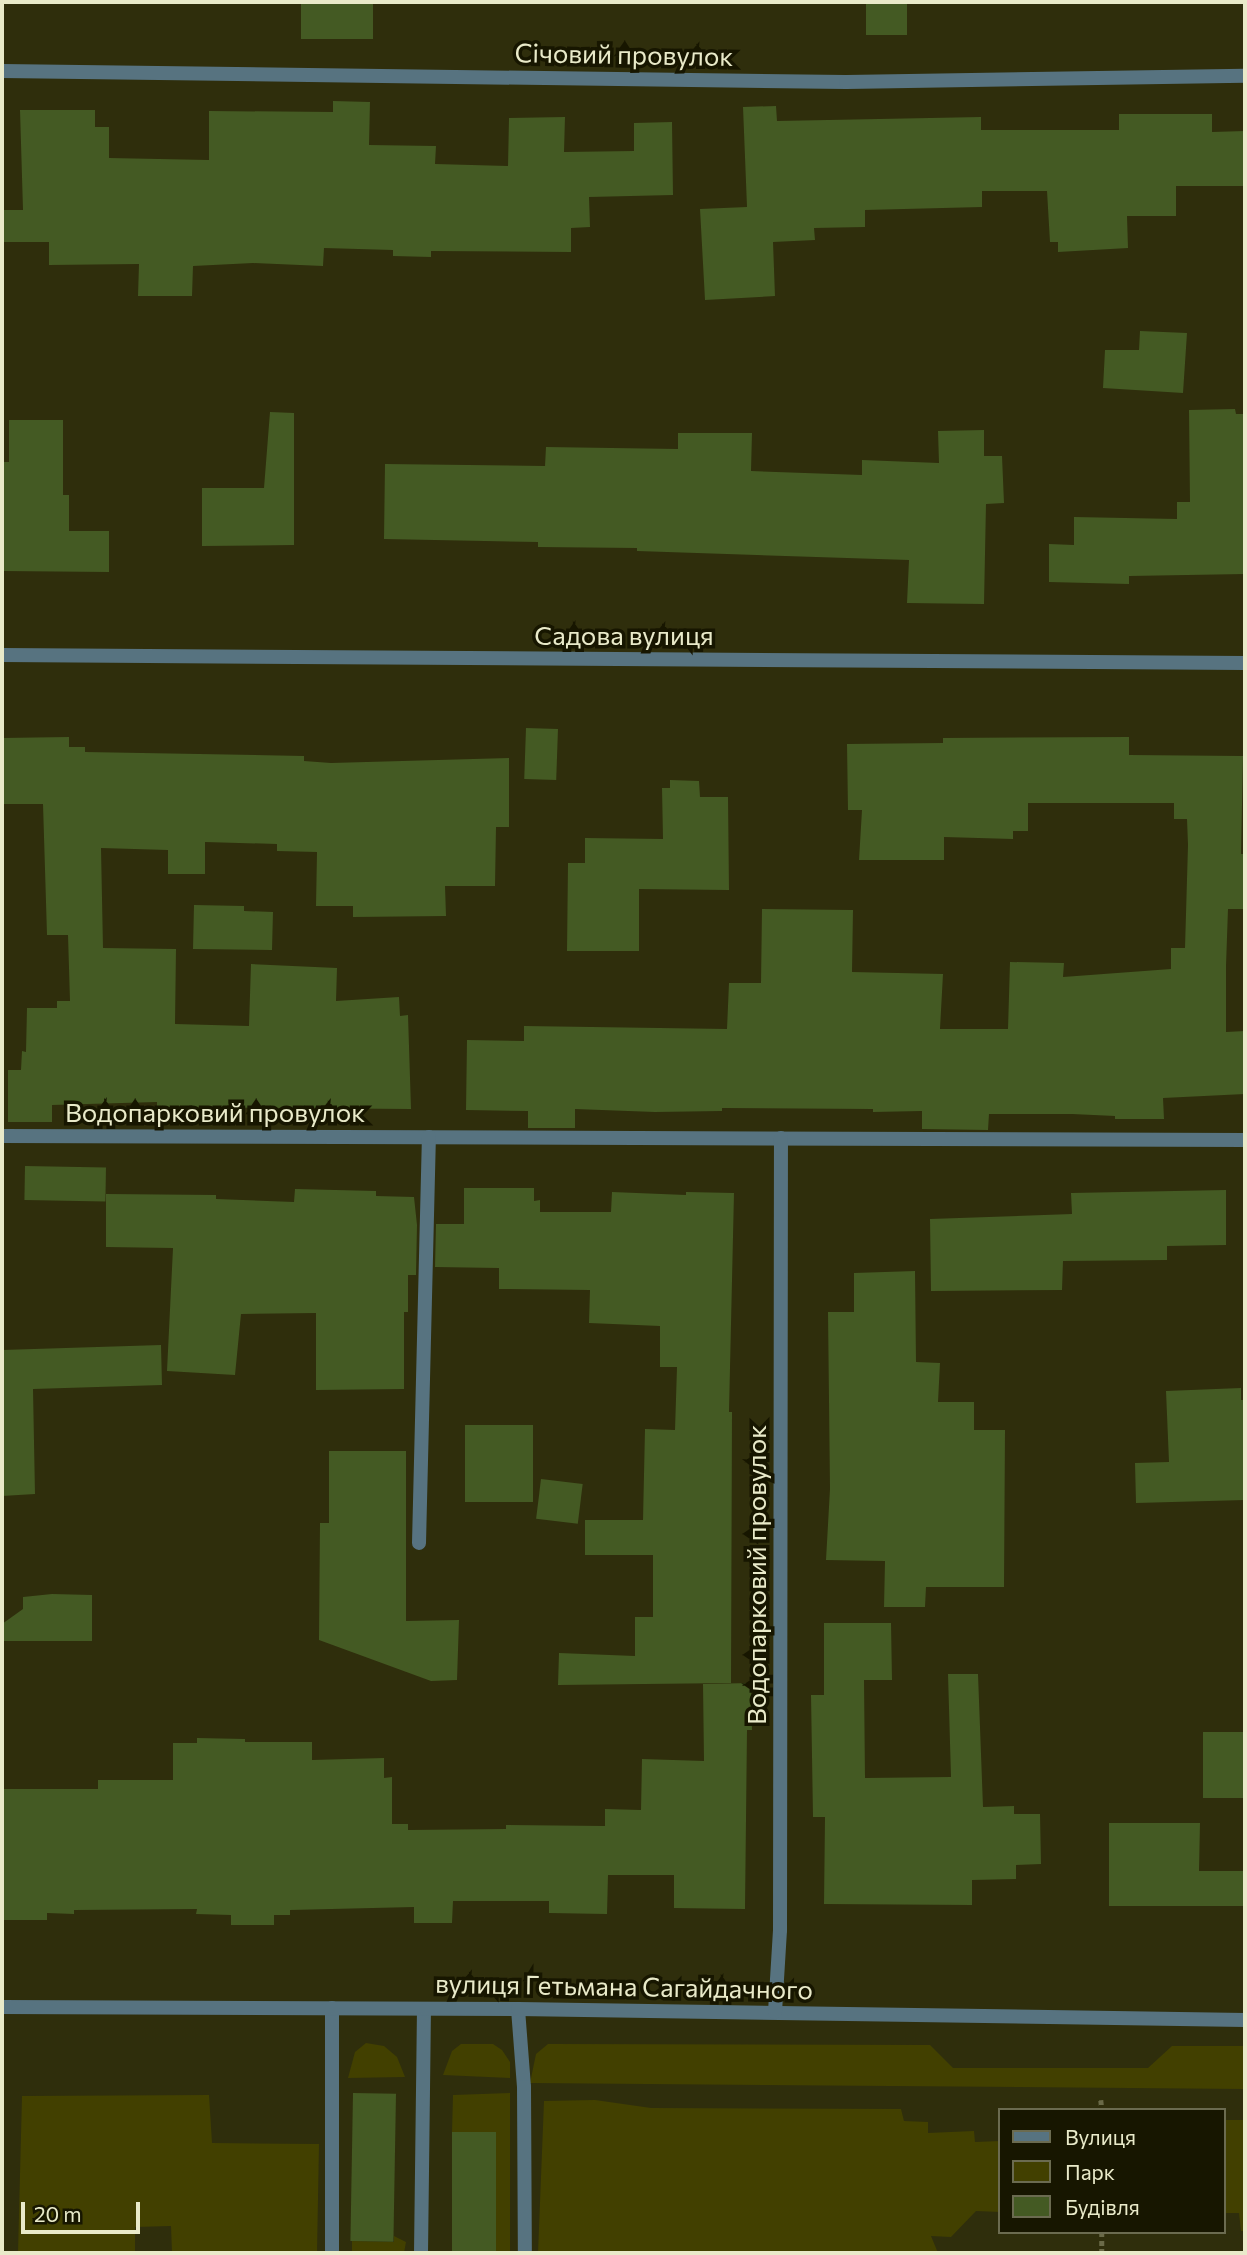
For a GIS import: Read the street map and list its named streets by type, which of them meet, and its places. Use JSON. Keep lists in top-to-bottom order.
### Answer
{
  "streets": {
    "street": [
      "Січовий провулок",
      "Садова вулиця",
      "Водопарковий провулок",
      "вулиця Гетьмана Сагайдачного"
    ]
  },
  "crossings": [
    ["Водопарковий провулок", "вулиця Гетьмана Сагайдачного"]
  ],
  "legend": ["Вулиця", "Парк", "Будівля"],
  "scale_bar": "20 m"
}
